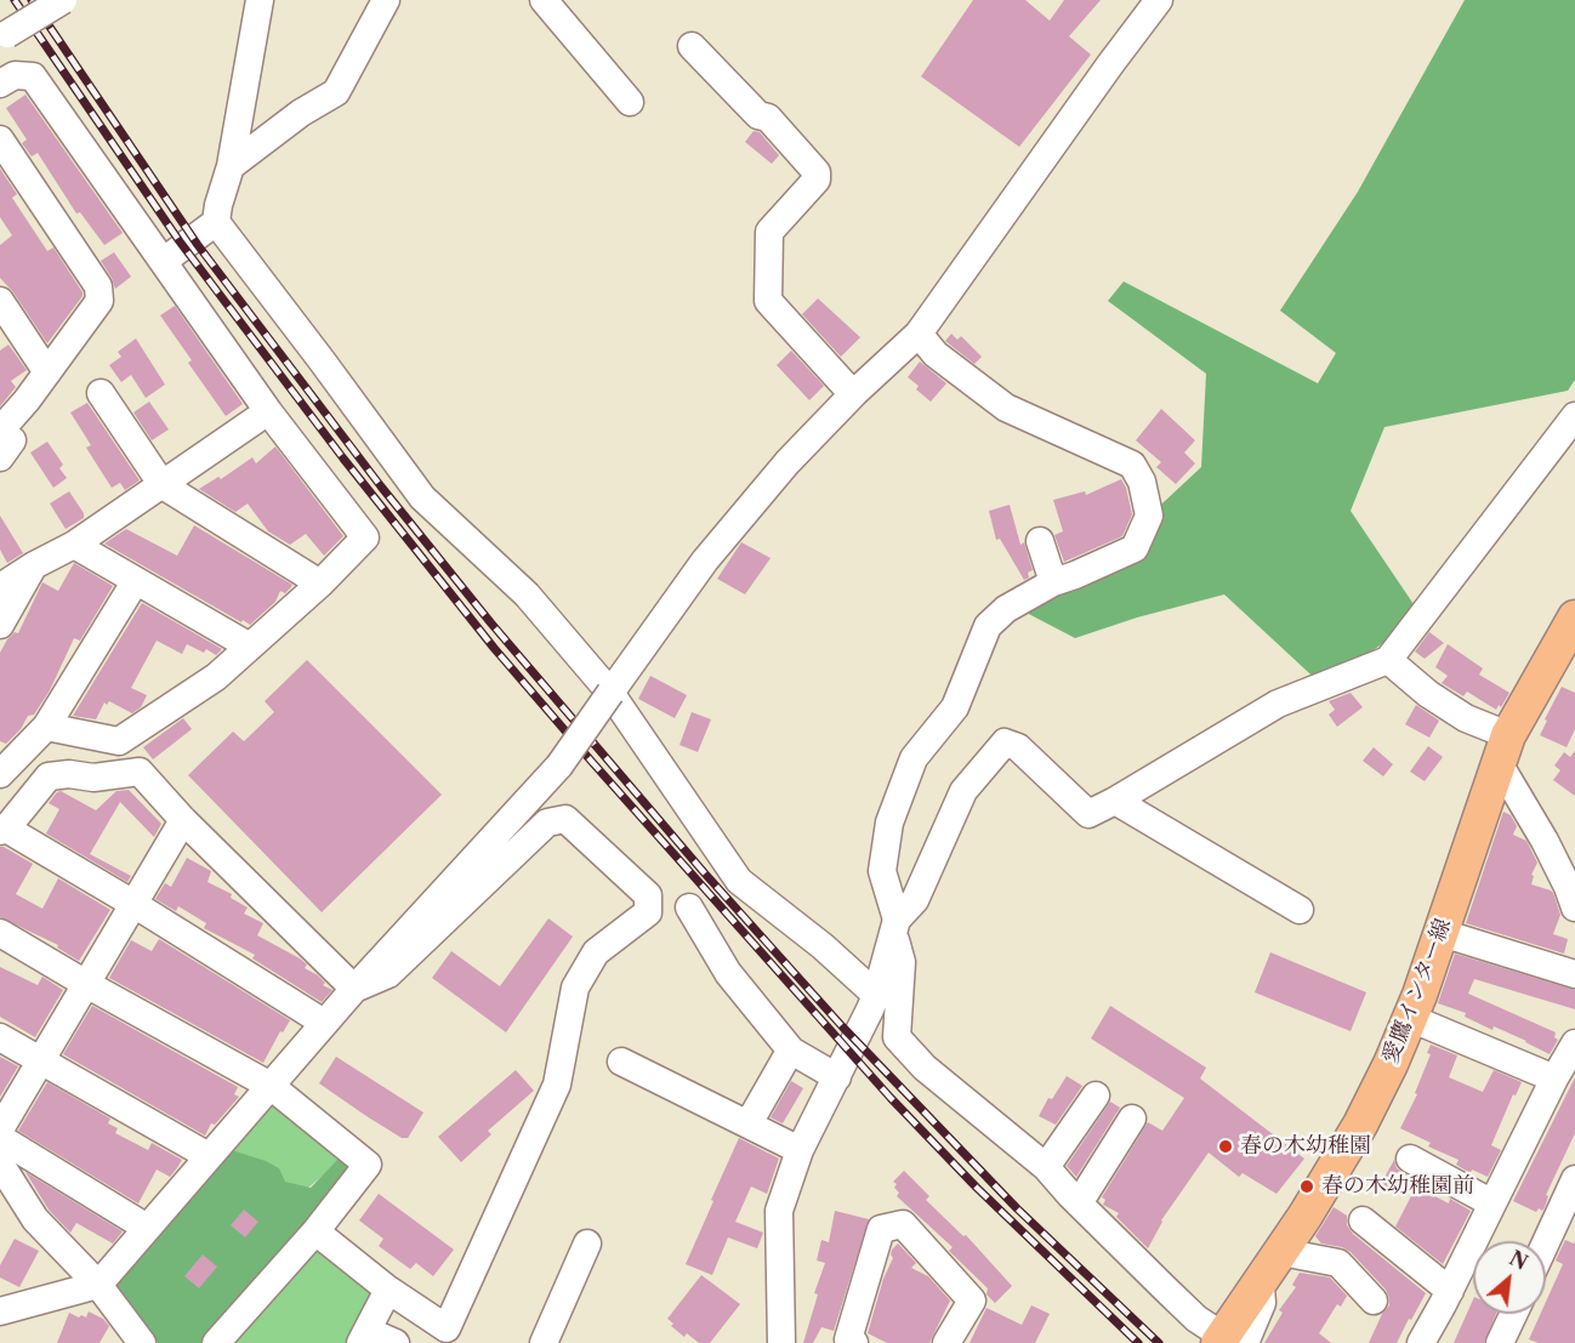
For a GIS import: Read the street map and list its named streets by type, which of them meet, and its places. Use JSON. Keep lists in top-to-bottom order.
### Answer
{
  "streets": {
    "main road": ["愛鷹インター線"]
  },
  "places": ["春の木幼稚園", "春の木幼稚園前"],
  "north": "top right"
}
